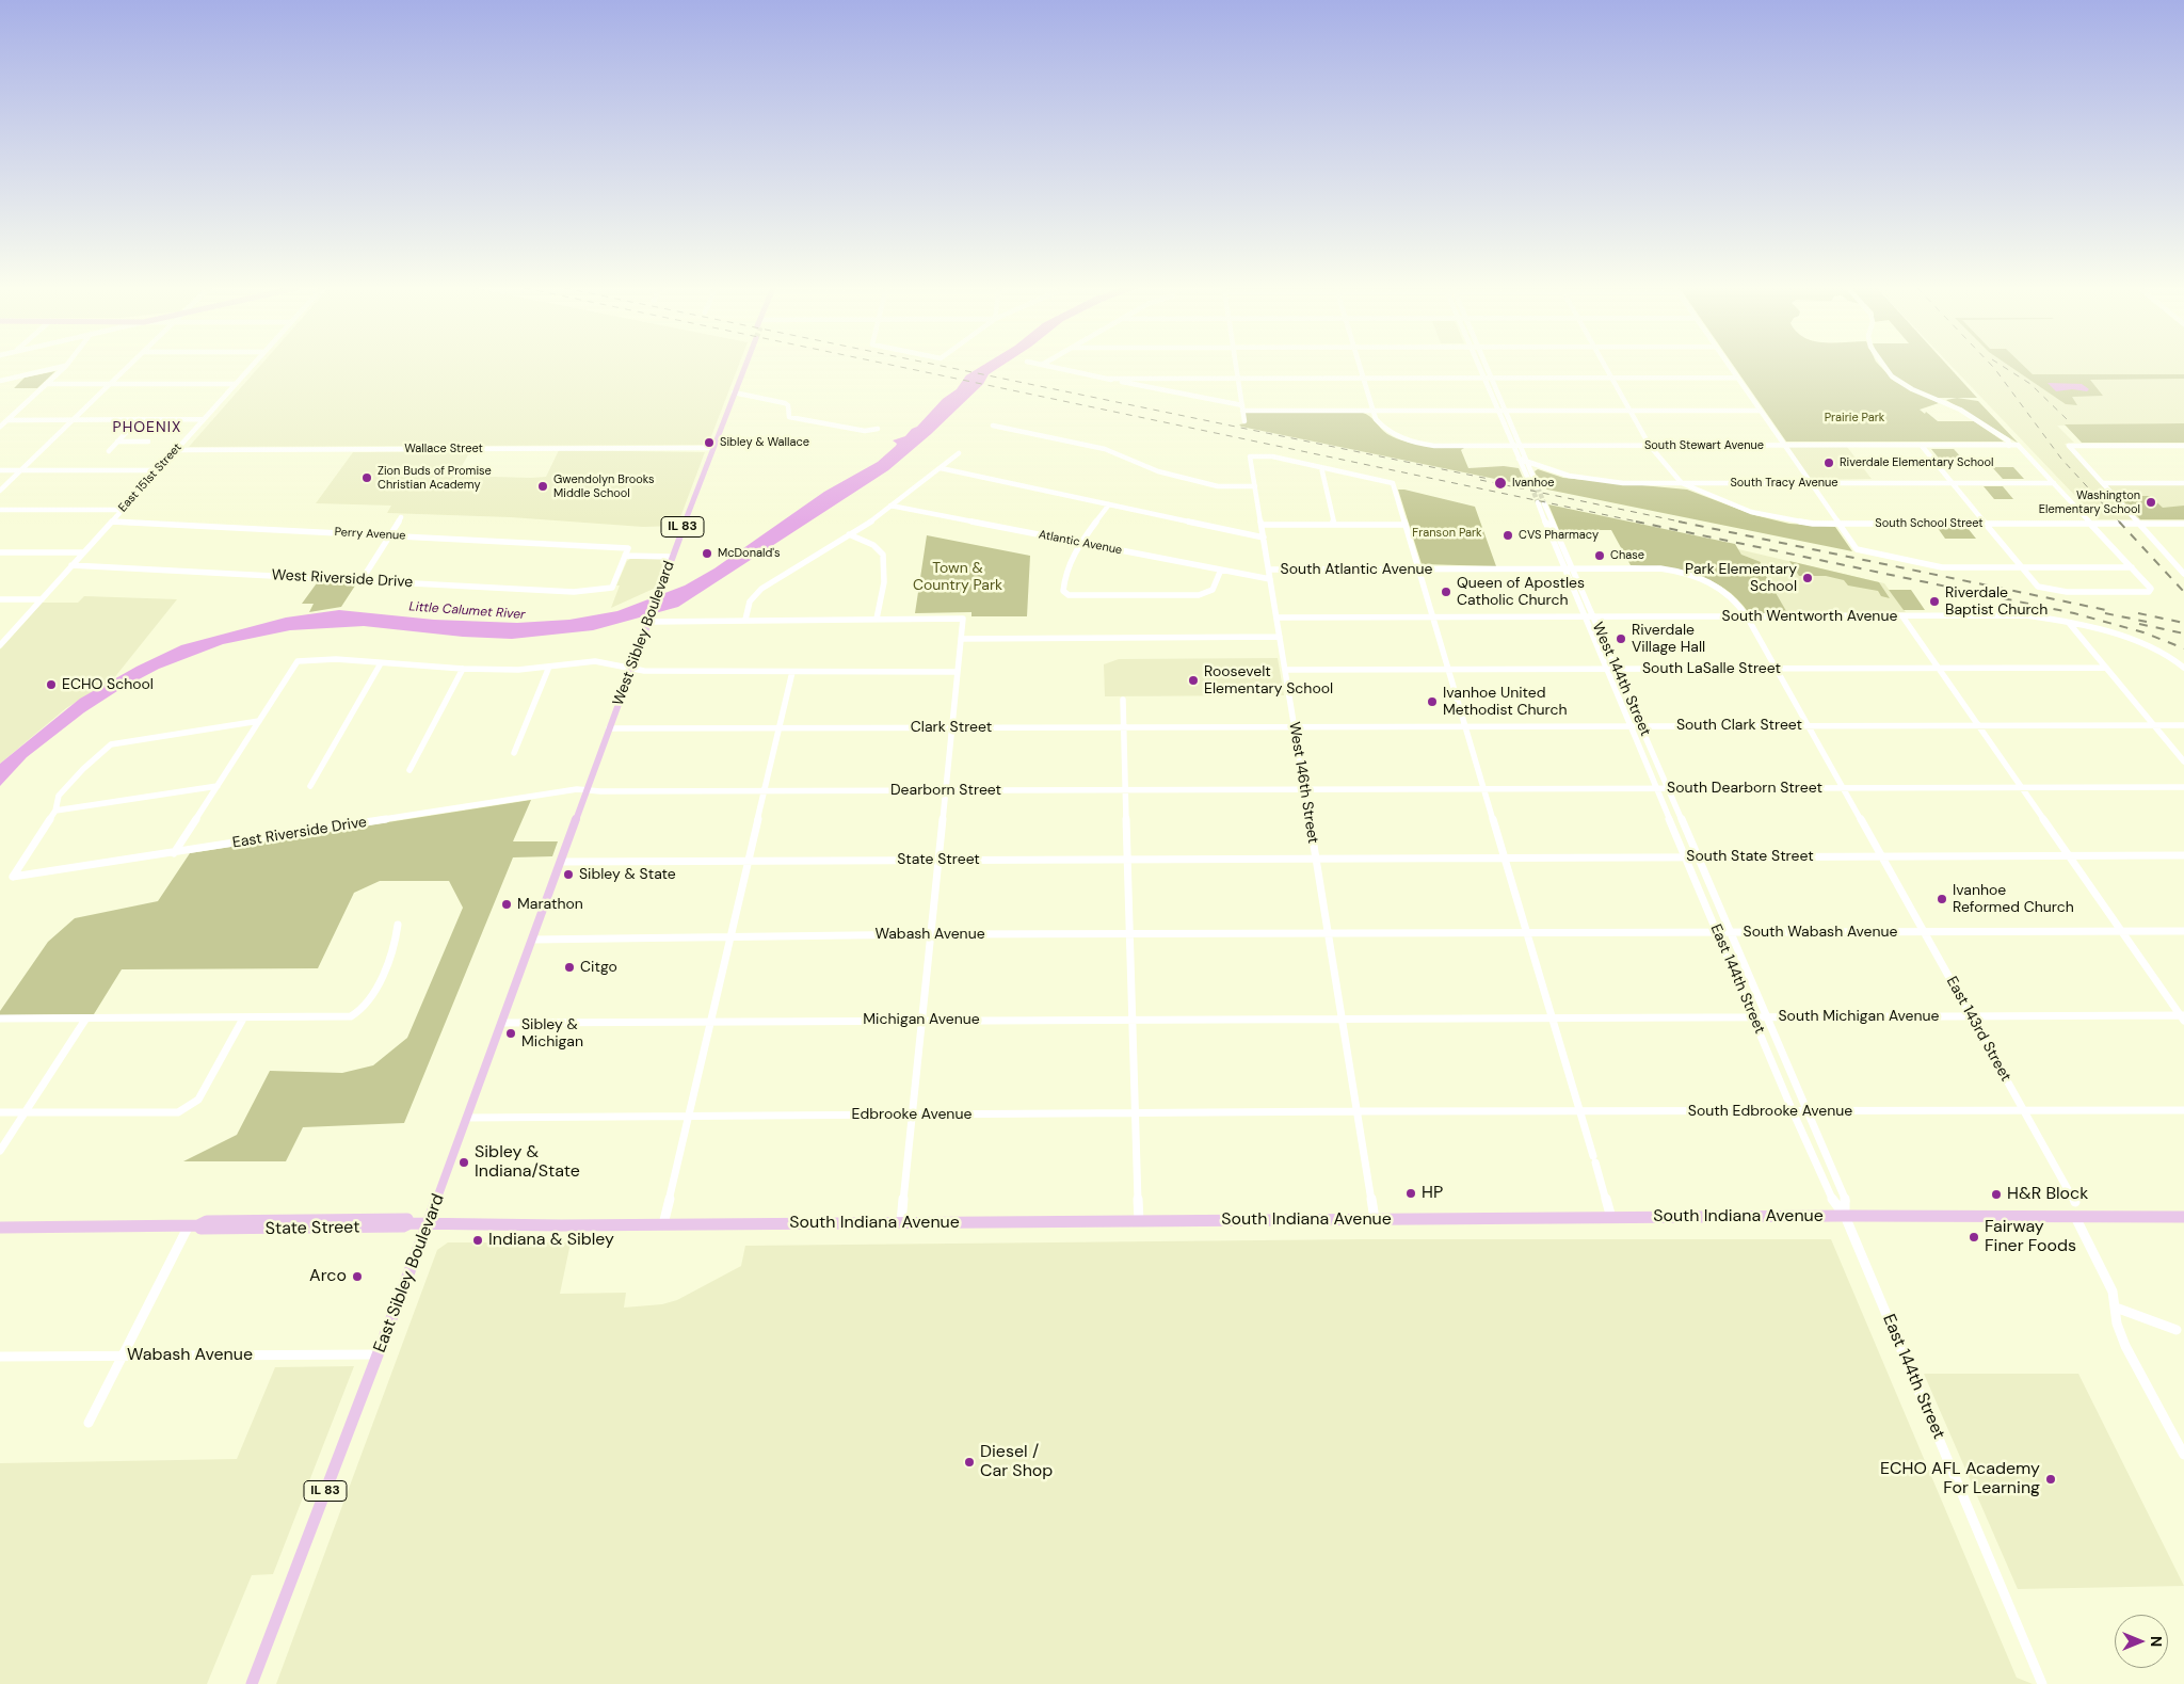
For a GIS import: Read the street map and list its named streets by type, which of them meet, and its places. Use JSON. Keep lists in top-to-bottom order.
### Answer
{
  "streets": {
    "main road": [
      "IL 83",
      "West Sibley Boulevard",
      "State Street",
      "South Indiana Avenue",
      "East Sibley Boulevard"
    ],
    "street": [
      "South Stewart Avenue",
      "Wallace Street",
      "East 151st Street",
      "South Tracy Avenue",
      "South School Street",
      "Perry Avenue",
      "Atlantic Avenue",
      "South Atlantic Avenue",
      "West Riverside Drive",
      "South Wentworth Avenue",
      "South LaSalle Street",
      "West 144th Street",
      "South Clark Street",
      "Clark Street",
      "West 146th Street",
      "South Dearborn Street",
      "Dearborn Street",
      "East Riverside Drive",
      "South State Street",
      "South Wabash Avenue",
      "Wabash Avenue",
      "East 144th Street",
      "South Michigan Avenue",
      "Michigan Avenue",
      "East 143rd Street",
      "South Edbrooke Avenue",
      "Edbrooke Avenue"
    ]
  },
  "crossings": [
    ["South Stewart Avenue", "South Tracy Avenue"],
    ["Wallace Street", "East 151st Street"],
    ["Wallace Street", "West Sibley Boulevard"],
    ["East 151st Street", "Perry Avenue"],
    ["East 151st Street", "West Riverside Drive"],
    ["South Tracy Avenue", "South School Street"],
    ["Perry Avenue", "West Riverside Drive"],
    ["Atlantic Avenue", "West 146th Street"],
    ["South Atlantic Avenue", "South Wentworth Avenue"],
    ["South Atlantic Avenue", "South LaSalle Street"],
    ["South Atlantic Avenue", "West 144th Street"],
    ["South Atlantic Avenue", "South Clark Street"],
    ["South Atlantic Avenue", "West 146th Street"],
    ["South Atlantic Avenue", "East 143rd Street"],
    ["South Wentworth Avenue", "West 144th Street"],
    ["South Wentworth Avenue", "West 146th Street"],
    ["West Sibley Boulevard", "Clark Street"],
    ["West Sibley Boulevard", "Dearborn Street"],
    ["West Sibley Boulevard", "East Riverside Drive"],
    ["West Sibley Boulevard", "State Street"],
    ["West Sibley Boulevard", "East Sibley Boulevard"],
    ["South LaSalle Street", "West 144th Street"],
    ["South LaSalle Street", "West 146th Street"],
    ["West 144th Street", "South Clark Street"],
    ["West 144th Street", "South Dearborn Street"],
    ["West 144th Street", "South State Street"],
    ["West 144th Street", "East 144th Street"],
    ["South Clark Street", "Clark Street"],
    ["South Clark Street", "West 146th Street"],
    ["South Clark Street", "East 143rd Street"],
    ["Clark Street", "West 146th Street"],
    ["West 146th Street", "South Dearborn Street"],
    ["West 146th Street", "Dearborn Street"],
    ["West 146th Street", "South State Street"],
    ["West 146th Street", "State Street"],
    ["West 146th Street", "South Wabash Avenue"],
    ["West 146th Street", "Wabash Avenue"],
    ["West 146th Street", "South Michigan Avenue"],
    ["West 146th Street", "Michigan Avenue"],
    ["West 146th Street", "South Edbrooke Avenue"],
    ["West 146th Street", "Edbrooke Avenue"],
    ["West 146th Street", "South Indiana Avenue"],
    ["South Dearborn Street", "Dearborn Street"],
    ["South Dearborn Street", "East 143rd Street"],
    ["Dearborn Street", "East Riverside Drive"],
    ["South State Street", "State Street"],
    ["South State Street", "East 144th Street"],
    ["South State Street", "East 143rd Street"],
    ["State Street", "South Indiana Avenue"],
    ["State Street", "East Sibley Boulevard"],
    ["South Wabash Avenue", "Wabash Avenue"],
    ["South Wabash Avenue", "East 144th Street"],
    ["South Wabash Avenue", "East 143rd Street"],
    ["Wabash Avenue", "East Sibley Boulevard"],
    ["East 144th Street", "South Michigan Avenue"],
    ["East 144th Street", "South Edbrooke Avenue"],
    ["East 144th Street", "South Indiana Avenue"],
    ["South Michigan Avenue", "Michigan Avenue"],
    ["South Michigan Avenue", "East 143rd Street"],
    ["Michigan Avenue", "East Sibley Boulevard"],
    ["East 143rd Street", "South Edbrooke Avenue"],
    ["South Edbrooke Avenue", "Edbrooke Avenue"],
    ["Edbrooke Avenue", "East Sibley Boulevard"],
    ["South Indiana Avenue", "East Sibley Boulevard"]
  ],
  "districts": ["PHOENIX"],
  "water": ["Little Calumet River"],
  "parks": ["Prairie Park", "Franson Park", "Town & Country Park"],
  "places": [
    "Sibley & Wallace",
    "Riverdale Elementary School",
    "Zion Buds of Promise Christian Academy",
    "Ivanhoe",
    "Gwendolyn Brooks Middle School",
    "Washington Elementary School",
    "CVS Pharmacy",
    "McDonald's",
    "Chase",
    "Park Elementary School",
    "Queen of Apostles Catholic Church",
    "Riverdale Baptist Church",
    "Riverdale Village Hall",
    "Roosevelt Elementary School",
    "ECHO School",
    "Ivanhoe United Methodist Church",
    "Sibley & State",
    "Ivanhoe Reformed Church",
    "Marathon",
    "Citgo",
    "Sibley & Michigan",
    "Sibley & Indiana/State",
    "HP",
    "H&R Block",
    "Fairway Finer Foods",
    "Indiana & Sibley",
    "Arco",
    "Diesel / Car Shop",
    "ECHO AFL Academy For Learning"
  ],
  "north": "right"
}
